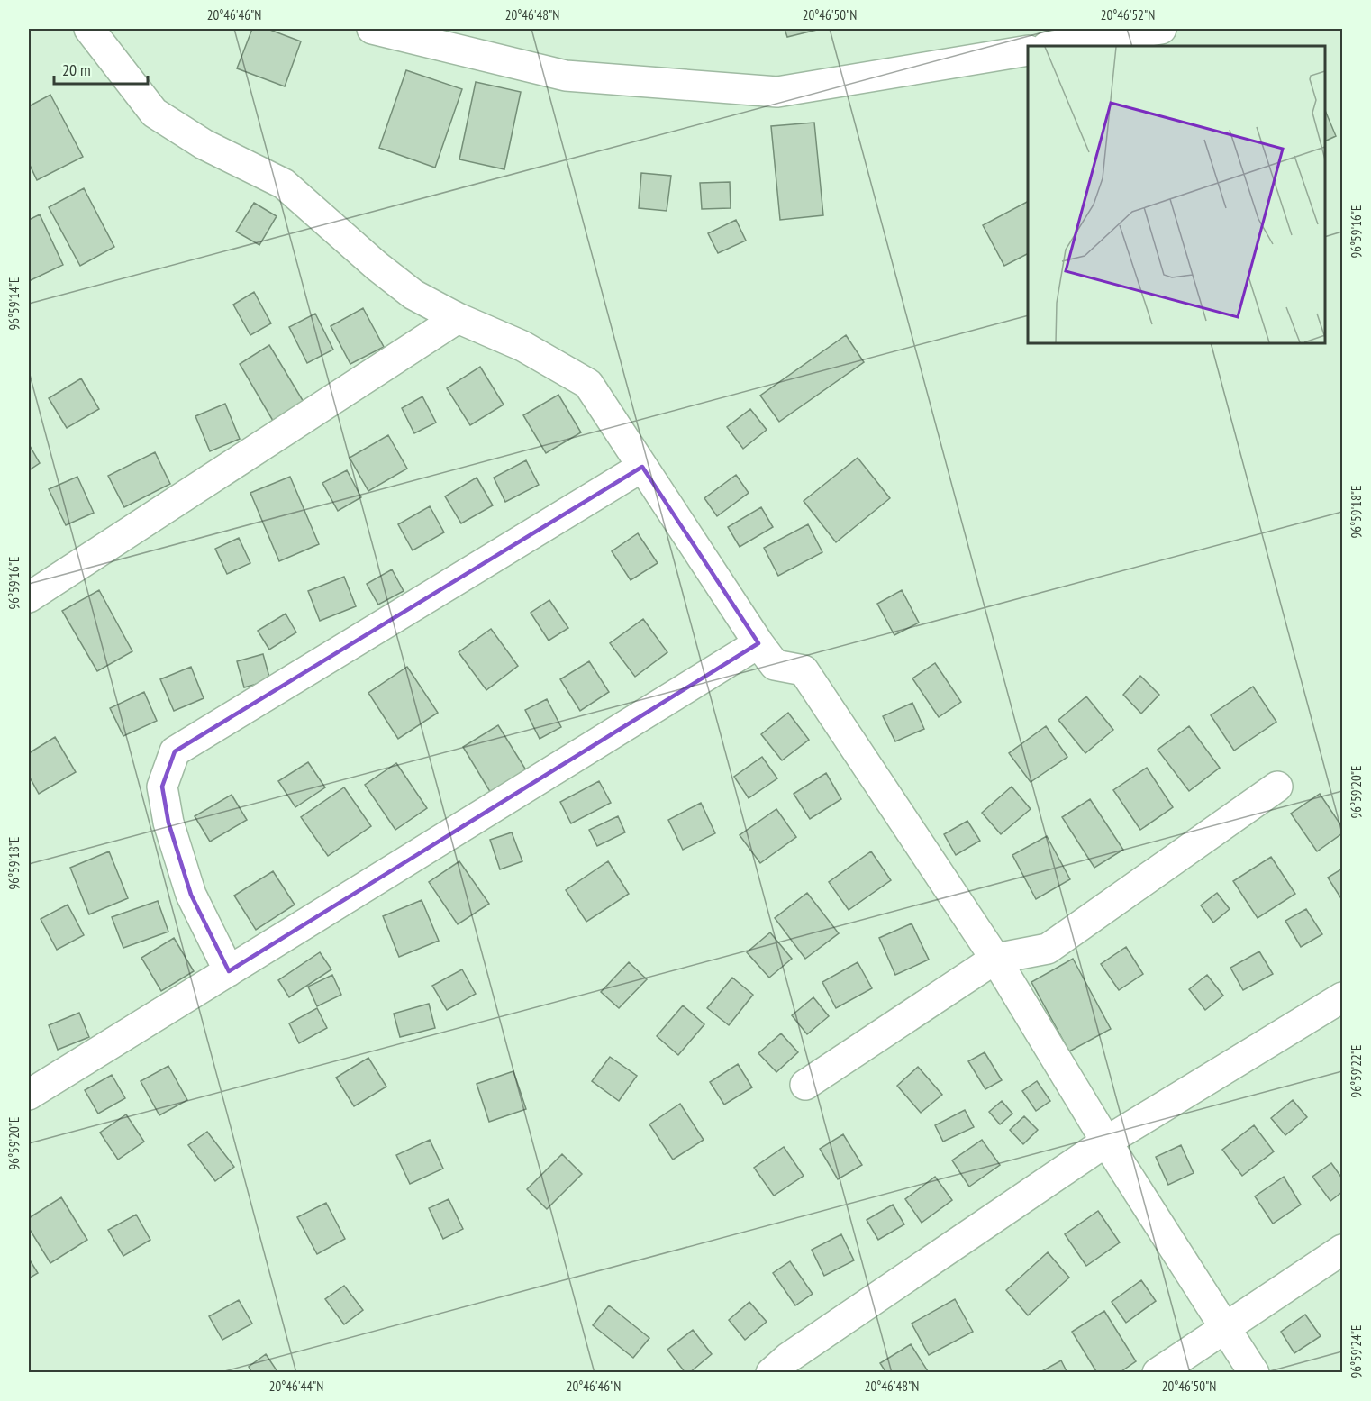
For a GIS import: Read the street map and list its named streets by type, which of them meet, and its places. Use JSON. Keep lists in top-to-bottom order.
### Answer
{
  "scale_bar": "20 m",
  "coordinates": [
    "20°46'46\"N",
    "20°46'48\"N",
    "20°46'50\"N",
    "20°46'52\"N",
    "96°59'16\"E",
    "96°59'14\"E",
    "96°59'18\"E",
    "96°59'20\"E",
    "96°59'22\"E",
    "96°59'24\"E",
    "20°46'44\"N"
  ]
}
